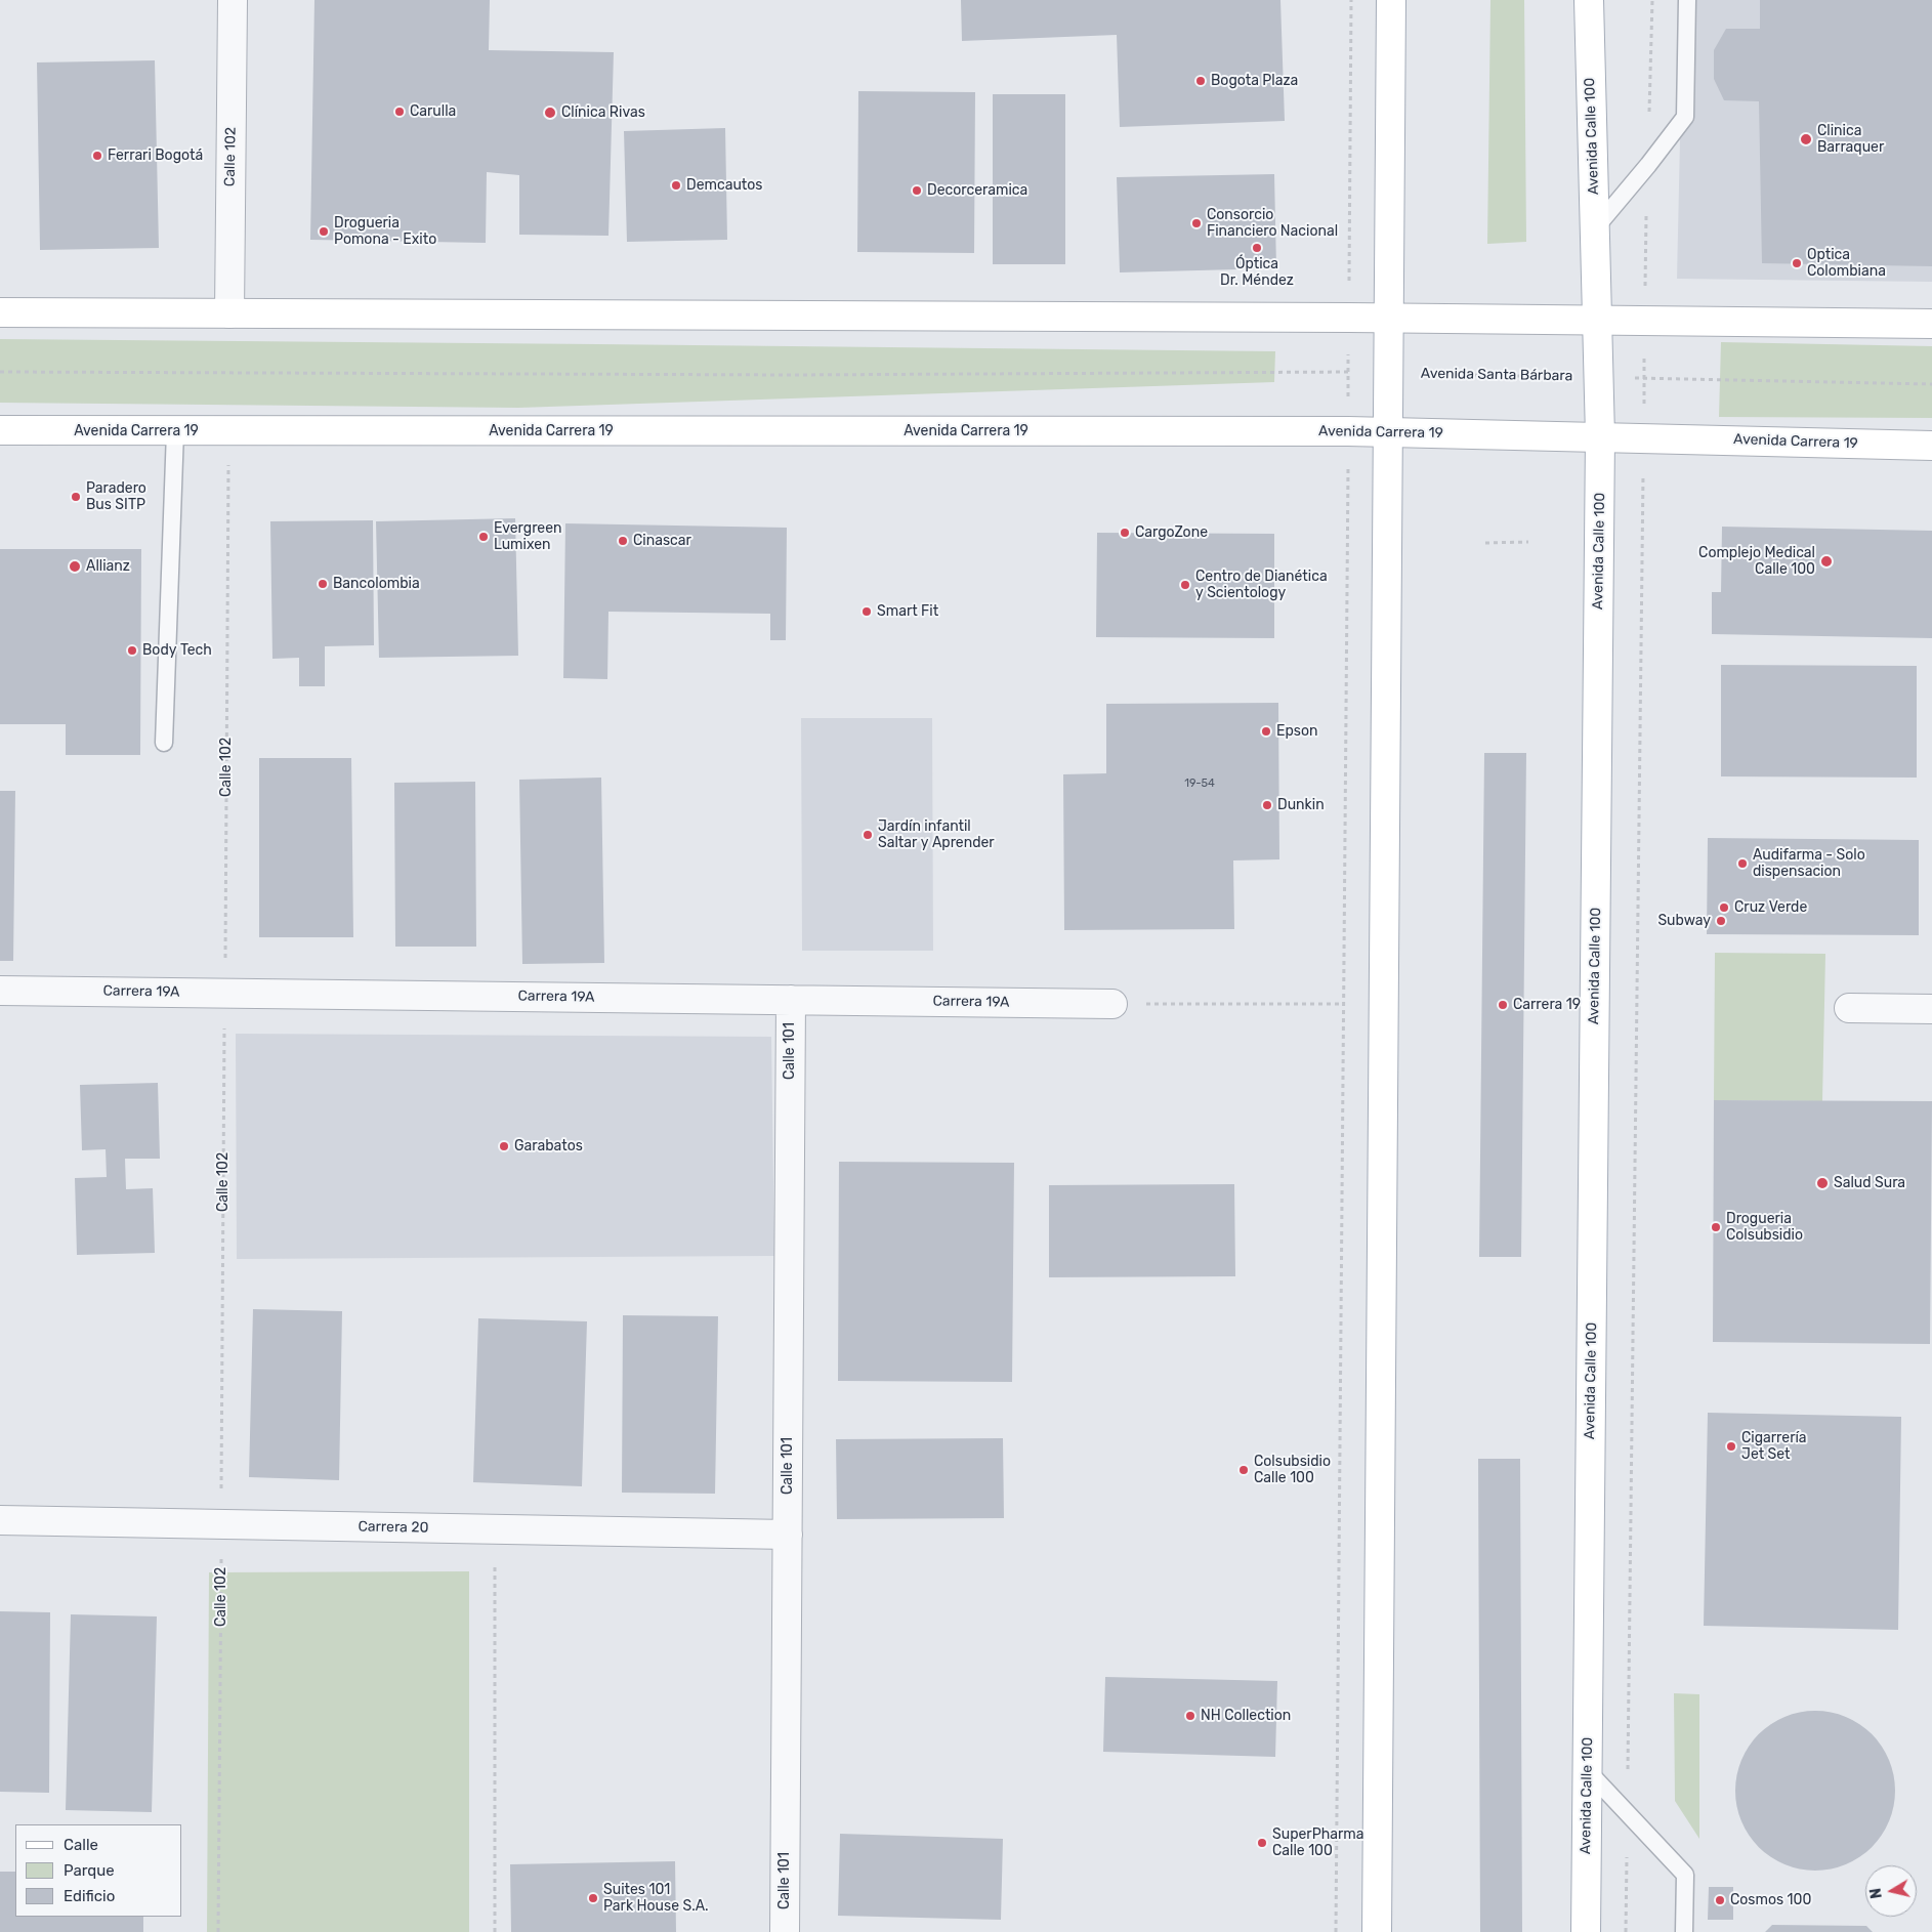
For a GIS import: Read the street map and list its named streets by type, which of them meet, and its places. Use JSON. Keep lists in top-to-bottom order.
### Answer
{
  "streets": {
    "main road": ["Avenida Calle 100", "Avenida Carrera 19"],
    "street": [
      "Calle 102",
      "Carrera 19A",
      "Calle 101",
      "Carrera 20"
    ],
    "path": ["Avenida Santa Bárbara"]
  },
  "crossings": [
    ["Avenida Calle 100", "Avenida Santa Bárbara"],
    ["Avenida Calle 100", "Avenida Carrera 19"],
    ["Calle 102", "Avenida Carrera 19"],
    ["Calle 102", "Carrera 19A"],
    ["Calle 102", "Carrera 20"],
    ["Carrera 19A", "Calle 101"],
    ["Calle 101", "Carrera 20"]
  ],
  "places": [
    "Bogota Plaza",
    "Carulla",
    "Clínica Rivas",
    "Clinica Barraquer",
    "Ferrari Bogotá",
    "Demcautos",
    "Decorceramica",
    "Consorcio Financiero Nacional",
    "Drogueria Pomona - Exito",
    "Óptica Dr. Méndez",
    "Optica Colombiana",
    "Paradero Bus SITP",
    "CargoZone",
    "Evergreen Lumixen",
    "Cinascar",
    "Complejo Medical Calle 100",
    "Allianz",
    "Bancolombia",
    "Centro de Dianética y Scientology",
    "Smart Fit",
    "Body Tech",
    "Epson",
    "Dunkin",
    "Jardín infantil Saltar y Aprender",
    "Audifarma - Solo dispensacion",
    "Cruz Verde",
    "Subway",
    "Carrera 19",
    "Garabatos",
    "Salud Sura",
    "Drogueria Colsubsidio",
    "Cigarrería Jet Set",
    "Colsubsidio Calle 100",
    "NH Collection",
    "SuperPharma Calle 100",
    "Suites 101 Park House S.A.",
    "Cosmos 100"
  ],
  "house_numbers": ["19-54"],
  "legend": ["Calle", "Parque", "Edificio"],
  "north": "left"
}
